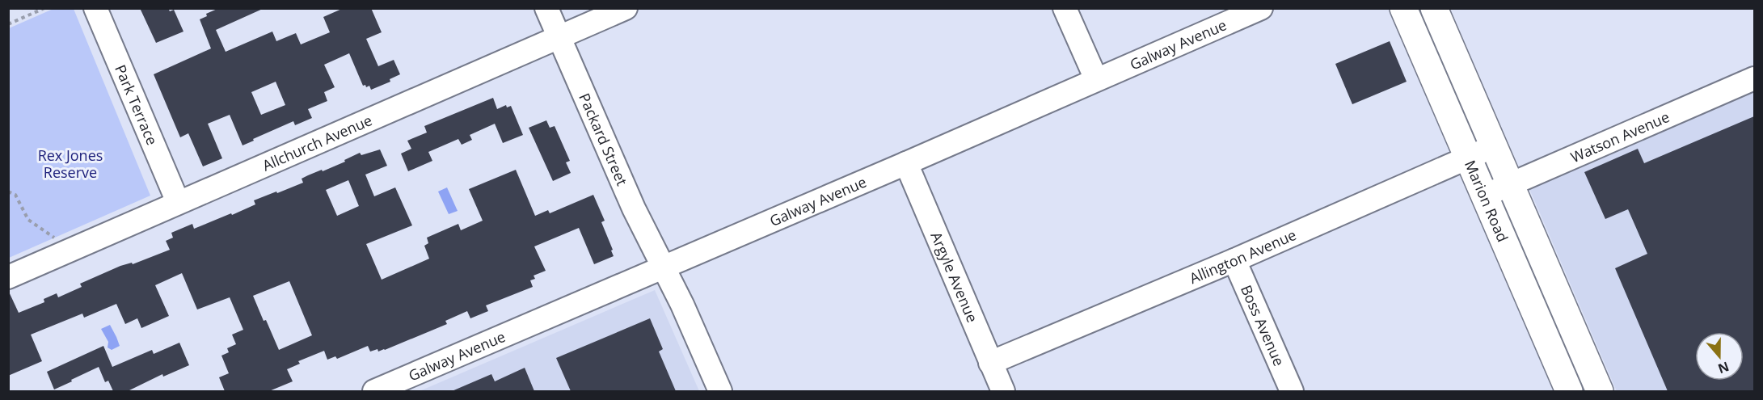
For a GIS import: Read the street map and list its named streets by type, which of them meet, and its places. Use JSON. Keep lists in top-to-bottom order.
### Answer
{
  "streets": {
    "main road": ["Marion Road"],
    "street": [
      "Galway Avenue",
      "Park Terrace",
      "Watson Avenue",
      "Packard Street",
      "Allchurch Avenue",
      "Allington Avenue",
      "Argyle Avenue",
      "Boss Avenue"
    ]
  },
  "crossings": [
    ["Galway Avenue", "Packard Street"],
    ["Galway Avenue", "Argyle Avenue"],
    ["Park Terrace", "Allchurch Avenue"],
    ["Watson Avenue", "Marion Road"],
    ["Packard Street", "Allchurch Avenue"],
    ["Marion Road", "Allington Avenue"],
    ["Allington Avenue", "Argyle Avenue"],
    ["Allington Avenue", "Boss Avenue"]
  ],
  "parks": ["Rex Jones Reserve"],
  "north": "bottom"
}
